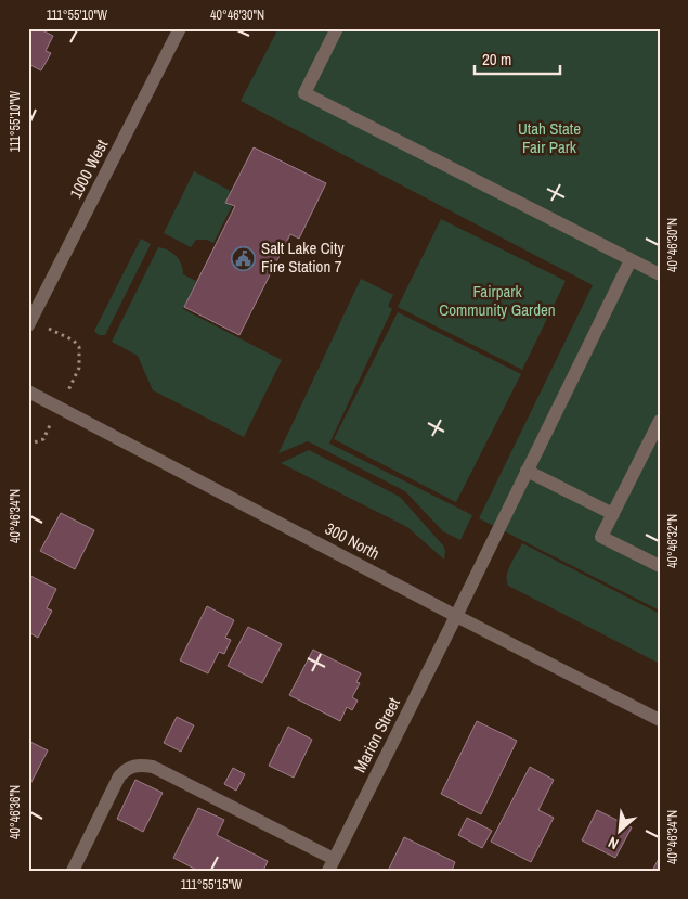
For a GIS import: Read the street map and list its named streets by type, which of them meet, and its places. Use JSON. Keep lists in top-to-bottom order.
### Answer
{
  "streets": {
    "street": ["1000 West", "300 North", "Marion Street"]
  },
  "crossings": [
    ["300 North", "Marion Street"]
  ],
  "parks": ["Utah State Fair Park", "Fairpark Community Garden"],
  "places": {
    "public building": ["Salt Lake City Fire Station 7"]
  },
  "scale_bar": "20 m",
  "north": "bottom left",
  "coordinates": [
    "111°55'10\"W",
    "40°46'30\"N",
    "40°46'34\"N",
    "40°46'32\"N",
    "40°46'36\"N",
    "111°55'15\"W"
  ]
}
